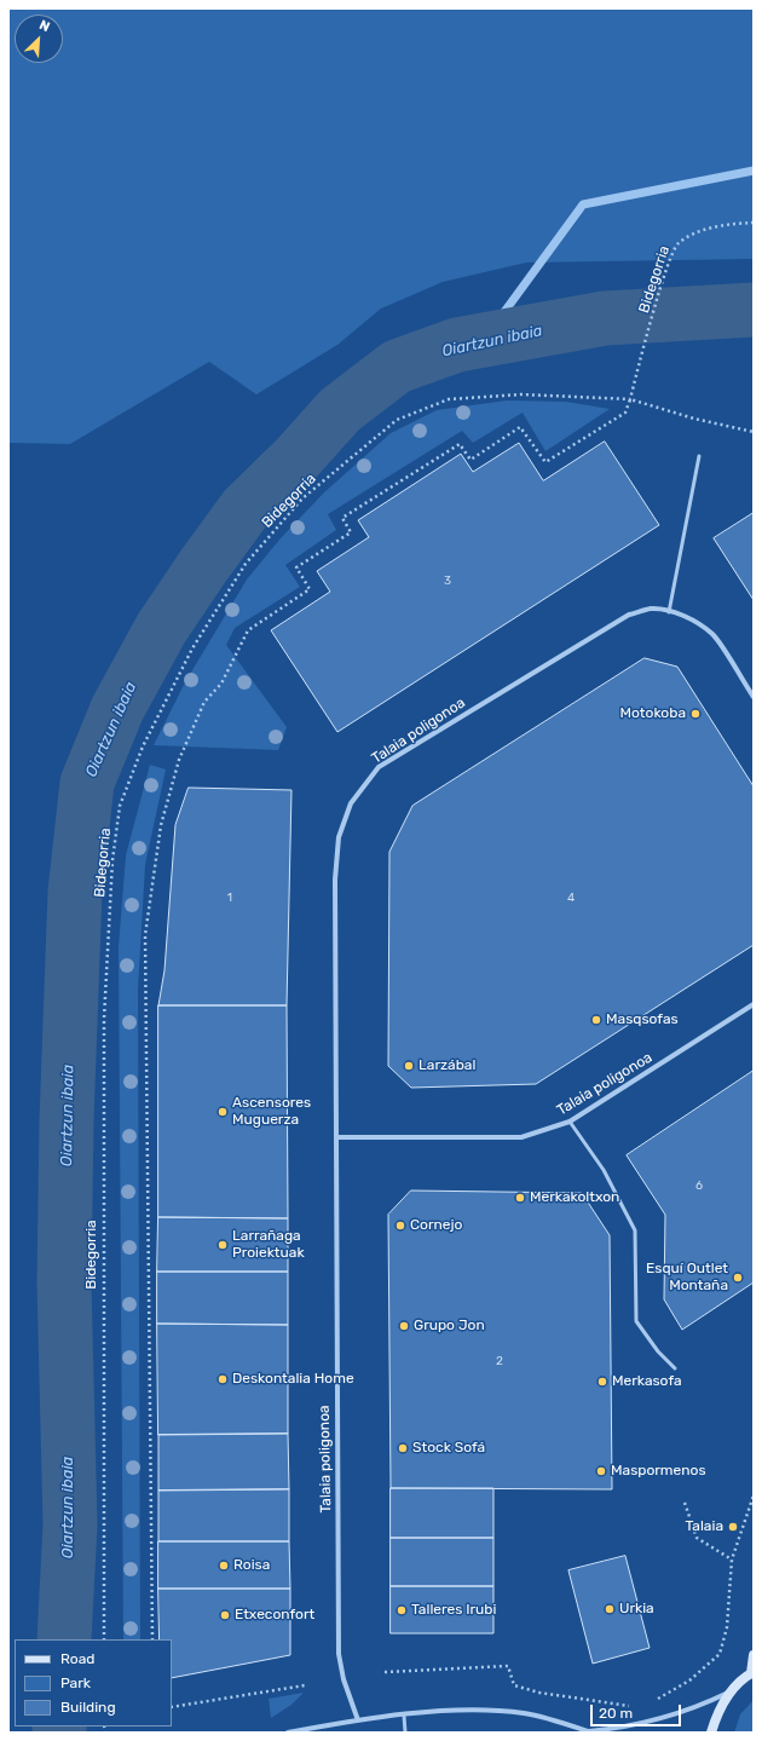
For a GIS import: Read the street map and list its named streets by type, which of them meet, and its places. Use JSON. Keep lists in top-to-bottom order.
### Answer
{
  "streets": {
    "street": ["Talaia poligonoa"],
    "path": ["Bidegorria"]
  },
  "water": ["Oiartzun ibaia"],
  "places": [
    "Motokoba",
    "Masqsofas",
    "Larzábal",
    "Ascensores Muguerza",
    "Merkakoltxon",
    "Cornejo",
    "Larrañaga Proiektuak",
    "Esquí Outlet Montaña",
    "Grupo Jon",
    "Deskontalia Home",
    "Merkasofa",
    "Stock Sofá",
    "Maspormenos",
    "Talaia",
    "Roisa",
    "Urkia",
    "Talleres Irubi",
    "Etxeconfort"
  ],
  "house_numbers": [
    "3",
    "1",
    "4",
    "6",
    "2"
  ],
  "legend": ["Road", "Park", "Building"],
  "scale_bar": "20 m",
  "north": "top right"
}
